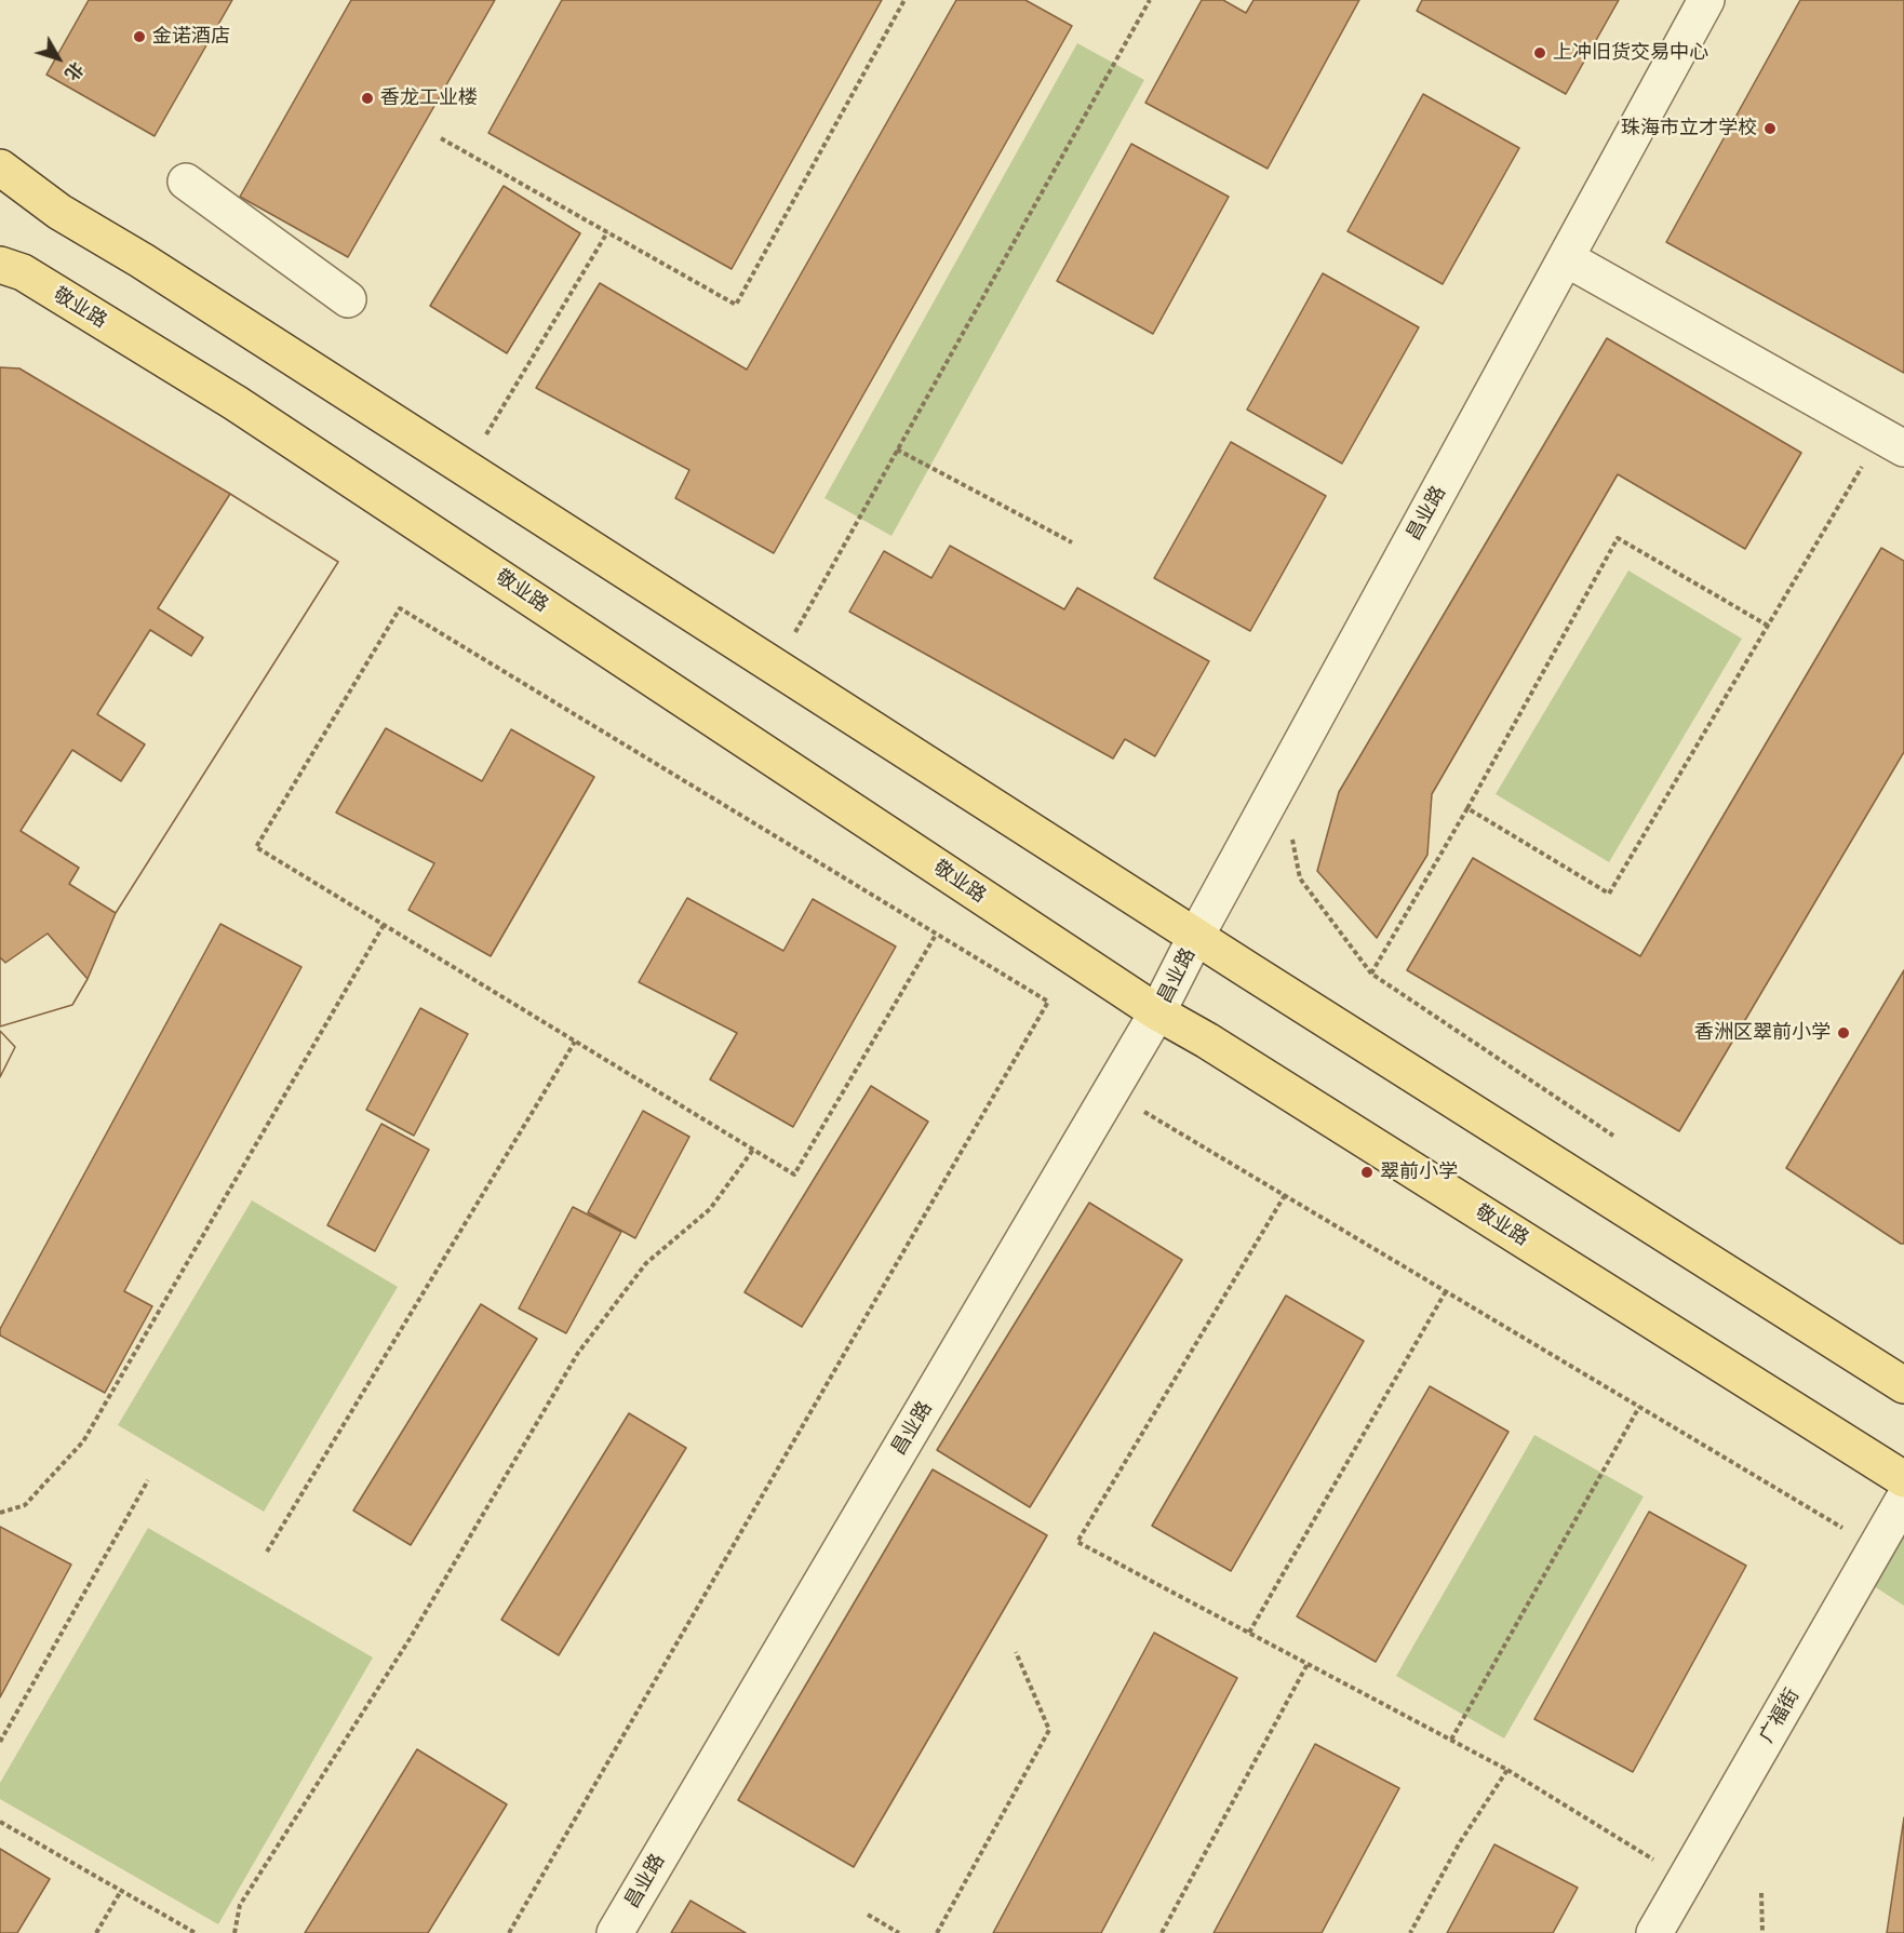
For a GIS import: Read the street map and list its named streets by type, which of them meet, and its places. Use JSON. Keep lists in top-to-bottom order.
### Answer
{
  "streets": {
    "main road": ["敬业路"],
    "street": ["昌业路", "广福街"]
  },
  "crossings": [
    ["敬业路", "昌业路"]
  ],
  "places": [
    "金诺酒店",
    "上冲旧货交易中心",
    "香龙工业楼",
    "珠海市立才学校",
    "香洲区翠前小学",
    "翠前小学"
  ],
  "north": "bottom right"
}
